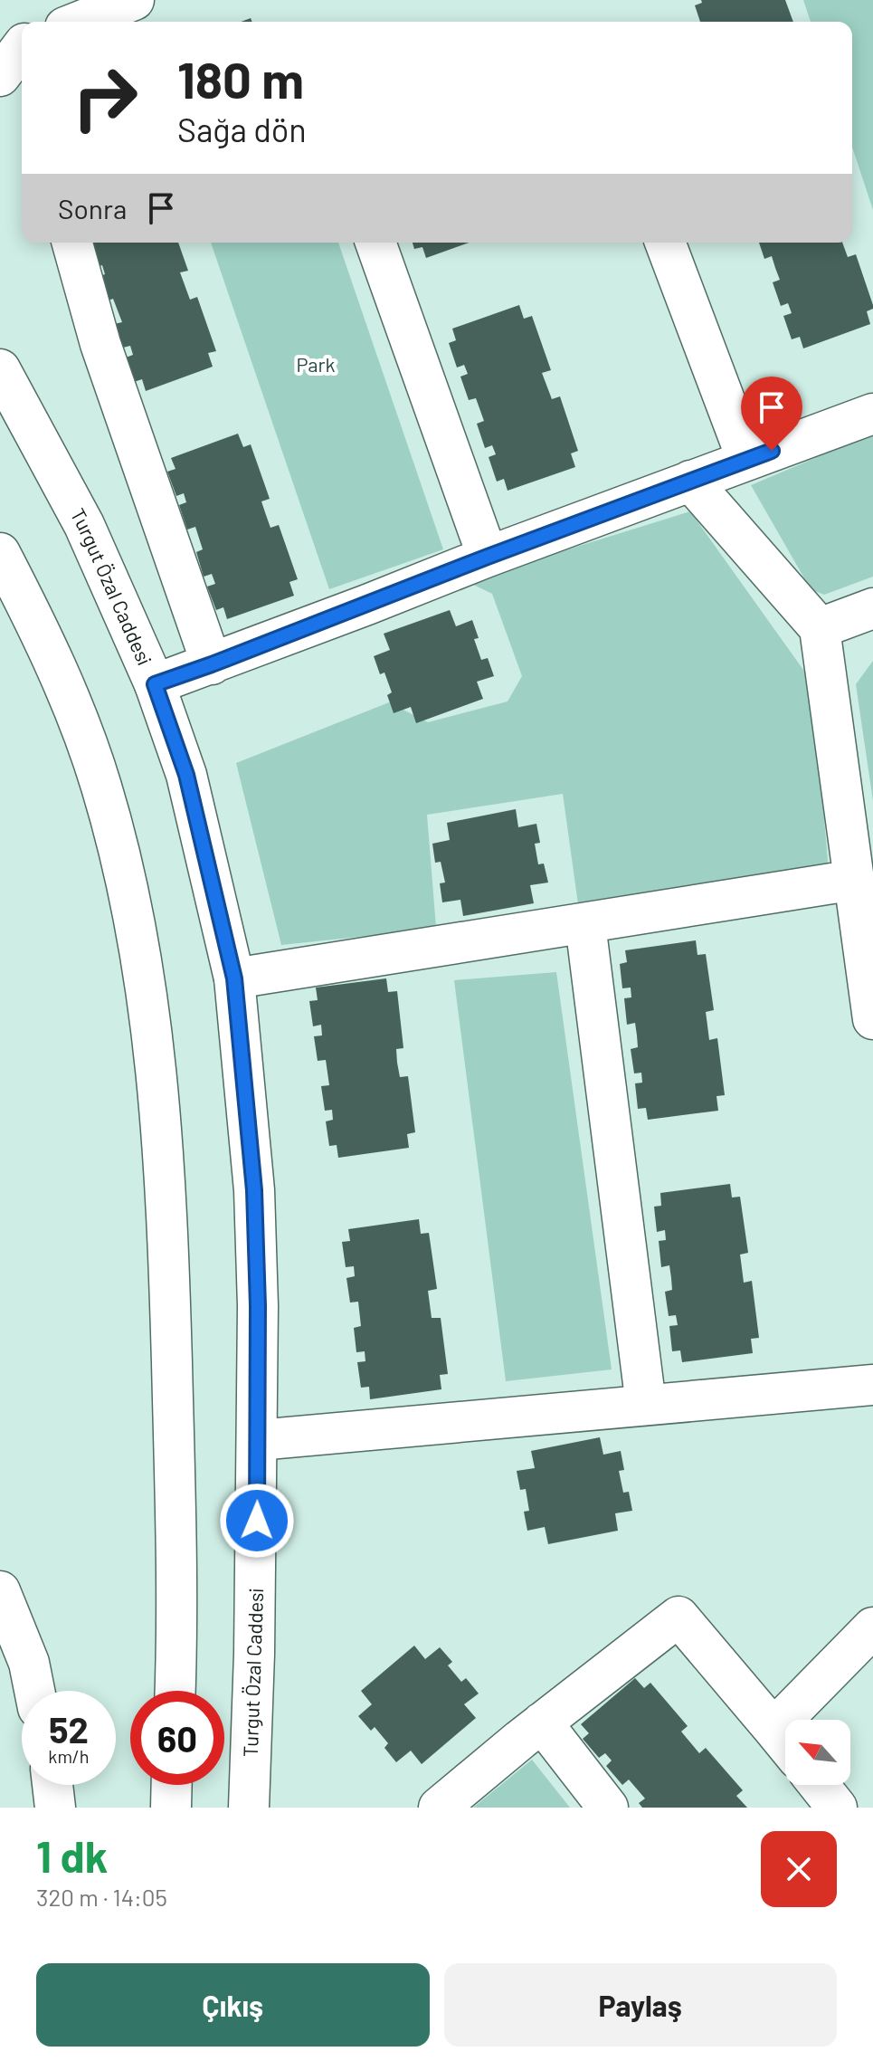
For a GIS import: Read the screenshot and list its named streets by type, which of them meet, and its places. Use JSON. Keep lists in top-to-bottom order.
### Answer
{
  "streets": {
    "street": ["Turgut Özal Caddesi"]
  },
  "parks": ["Park"],
  "north": "top left",
  "page": {
    "turn": ["180 m", "Sağa dön"],
    "then": "Sonra",
    "speed": "52 km/h",
    "limit": "60",
    "heading": ["1 dk", "320 m · 14:05"],
    "buttons": ["Çıkış", "Paylaş"]
  }
}
